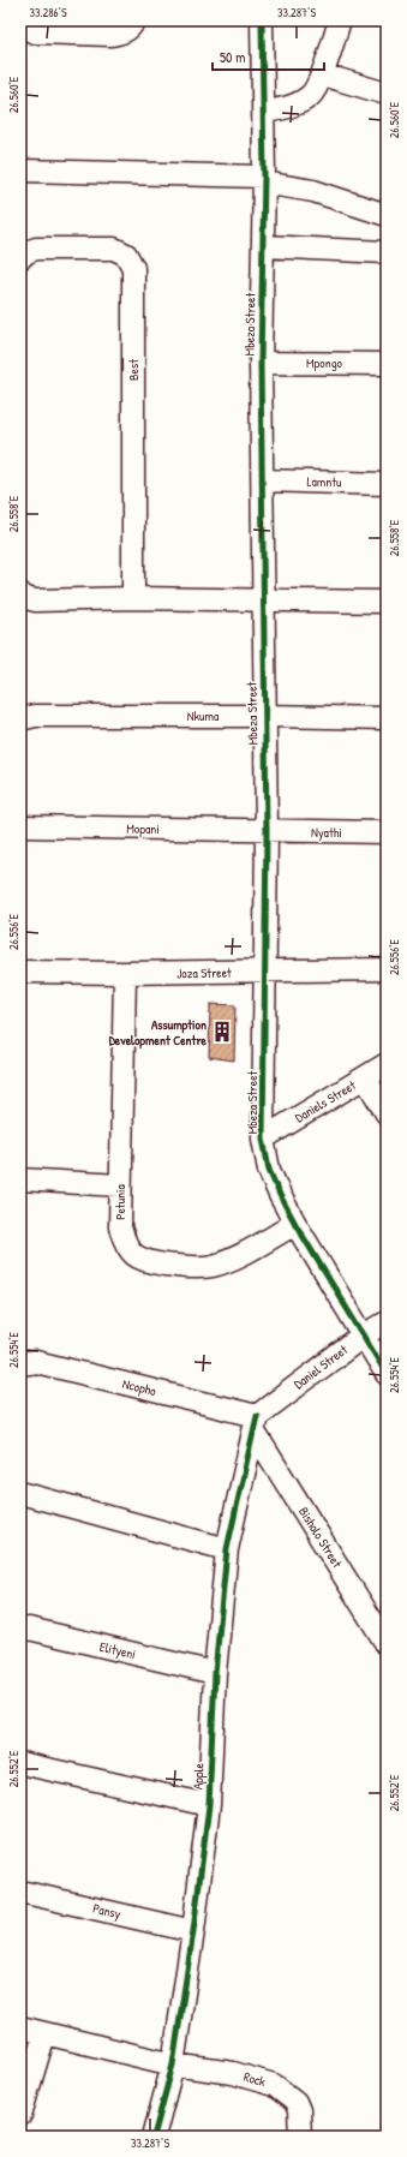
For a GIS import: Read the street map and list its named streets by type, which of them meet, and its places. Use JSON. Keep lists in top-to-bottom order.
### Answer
{
  "streets": {
    "street": [
      "Mbeza Street",
      "Mpongo",
      "Best",
      "Lamntu",
      "Nkuma",
      "Mopani",
      "Nyathi",
      "Joza Street",
      "Daniels Street",
      "Petunia",
      "Daniel Street",
      "Ncopho",
      "Bisholo Street",
      "Elityeni",
      "Apple",
      "Pansy",
      "Rock"
    ]
  },
  "crossings": [
    ["Mbeza Street", "Mpongo"],
    ["Mbeza Street", "Lamntu"],
    ["Mbeza Street", "Nkuma"],
    ["Mbeza Street", "Mopani"],
    ["Mbeza Street", "Nyathi"],
    ["Mbeza Street", "Joza Street"],
    ["Mbeza Street", "Daniels Street"],
    ["Mbeza Street", "Petunia"],
    ["Mbeza Street", "Daniel Street"],
    ["Mopani", "Nyathi"],
    ["Joza Street", "Petunia"],
    ["Daniel Street", "Ncopho"],
    ["Daniel Street", "Bisholo Street"],
    ["Daniel Street", "Apple"],
    ["Ncopho", "Bisholo Street"],
    ["Ncopho", "Apple"],
    ["Bisholo Street", "Apple"],
    ["Elityeni", "Apple"],
    ["Apple", "Pansy"],
    ["Apple", "Rock"]
  ],
  "places": {
    "building": ["Assumption Development Centre"]
  },
  "scale_bar": "50 m",
  "coordinates": [
    "33.286°S",
    "33.287°S",
    "26.560°E",
    "26.558°E",
    "26.556°E",
    "26.554°E",
    "26.552°E"
  ]
}
